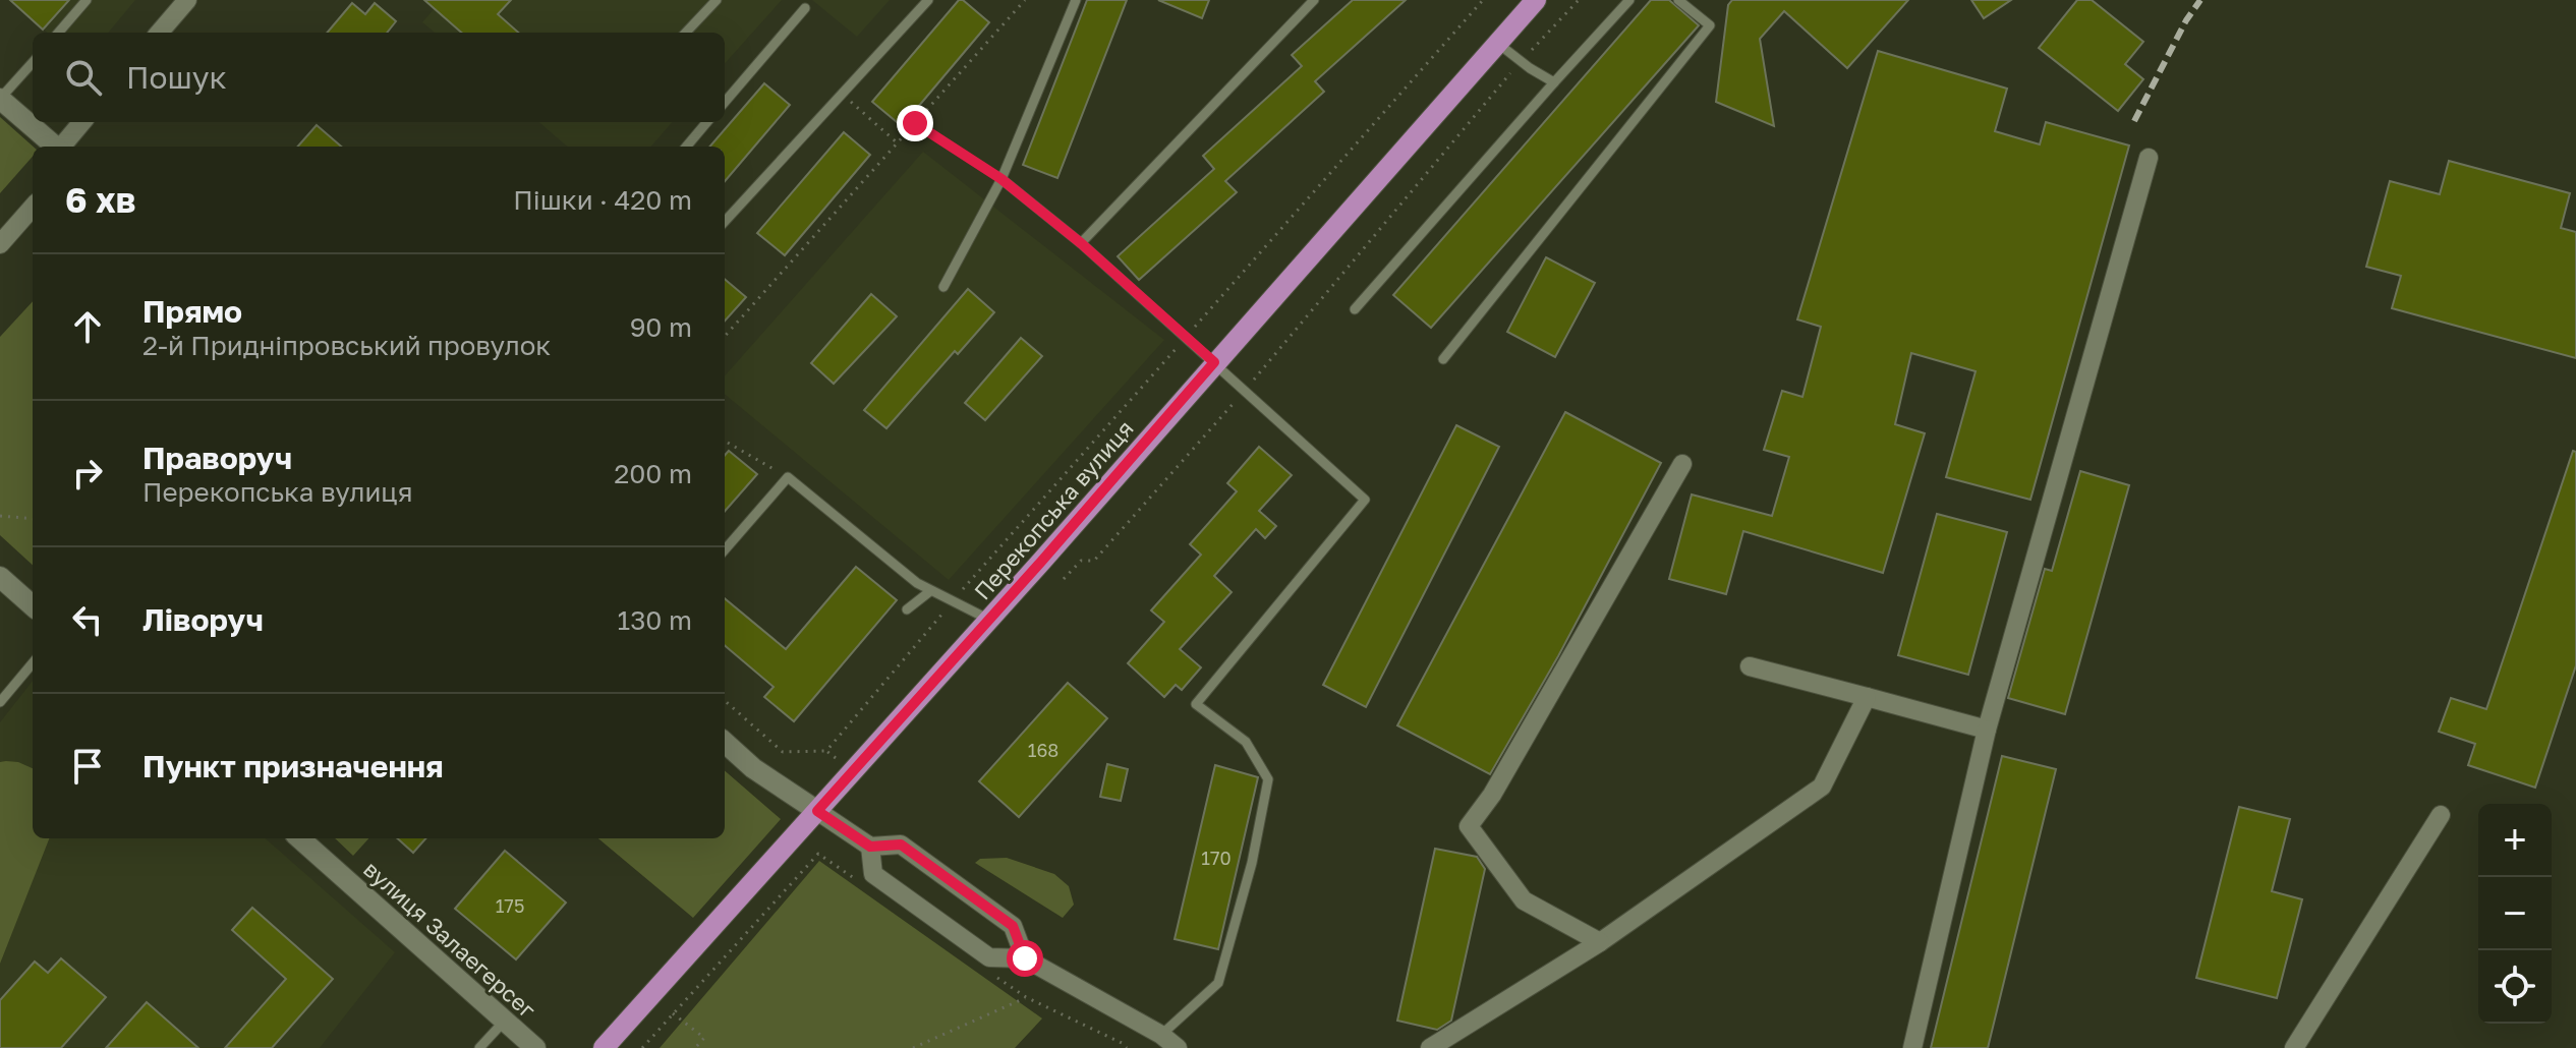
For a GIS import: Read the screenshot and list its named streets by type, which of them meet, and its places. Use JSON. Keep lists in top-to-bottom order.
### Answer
{
  "streets": {
    "main road": ["Перекопська вулиця", "вулиця Залаегерсег"]
  },
  "house_numbers": ["168", "170", "175"],
  "page": {
    "search": "Пошук",
    "heading": ["6 хв", "Пішки · 420 m"],
    "list": [
      ["Прямо", "2-й Придніпровський провулок", "90 m"],
      ["Праворуч", "Перекопська вулиця", "200 m"],
      ["Ліворуч", "130 m"],
      "Пункт призначення"
    ],
    "map_buttons": ["+", "−"]
  }
}
